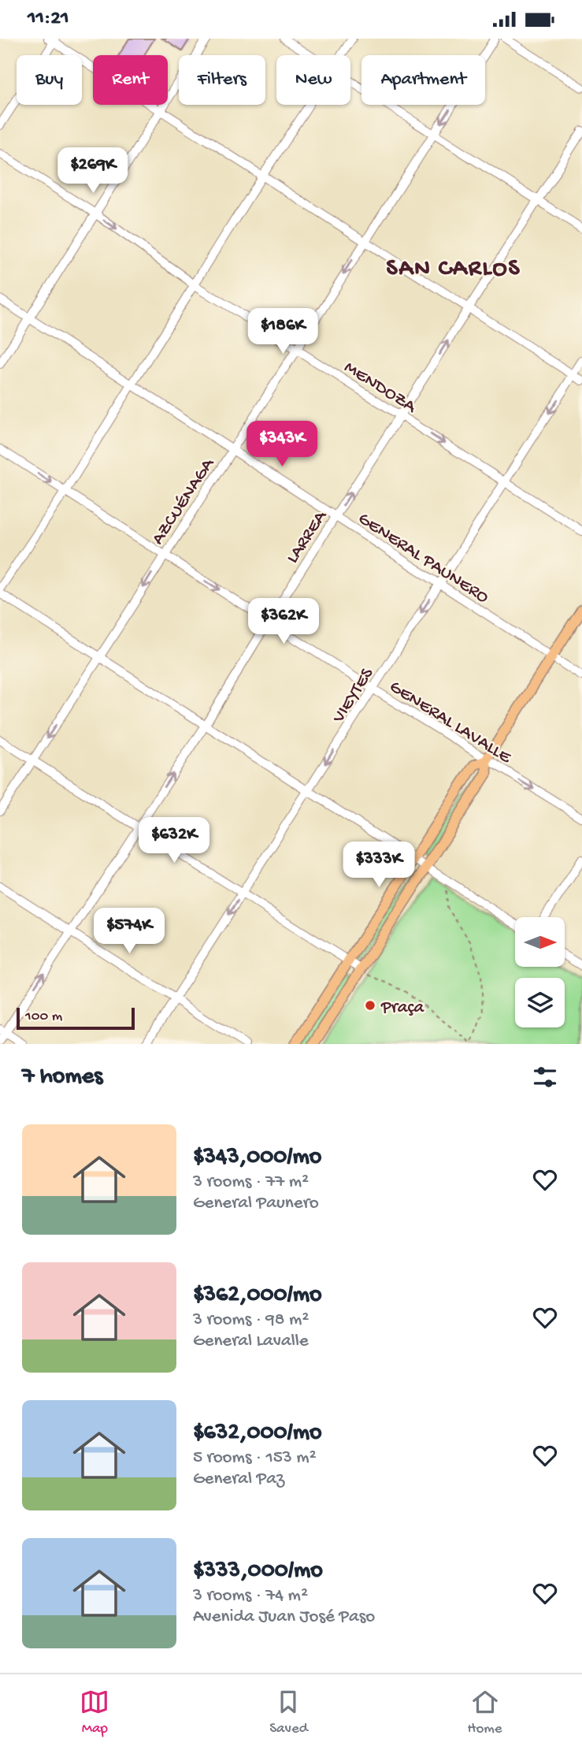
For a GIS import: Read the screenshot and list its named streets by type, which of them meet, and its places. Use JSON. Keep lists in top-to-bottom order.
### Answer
{
  "streets": {
    "street": [
      "MENDOZA",
      "AZCUÉNAGA",
      "LARREA",
      "GENERAL PAUNERO",
      "VIEYTES",
      "GENERAL LAVALLE"
    ]
  },
  "crossings": [
    ["MENDOZA", "AZCUÉNAGA"],
    ["MENDOZA", "LARREA"],
    ["MENDOZA", "VIEYTES"],
    ["AZCUÉNAGA", "GENERAL PAUNERO"],
    ["AZCUÉNAGA", "GENERAL LAVALLE"],
    ["LARREA", "GENERAL PAUNERO"],
    ["LARREA", "GENERAL LAVALLE"],
    ["GENERAL PAUNERO", "VIEYTES"],
    ["VIEYTES", "GENERAL LAVALLE"]
  ],
  "one_way": [
    "MENDOZA",
    "AZCUÉNAGA",
    "LARREA",
    "VIEYTES",
    "GENERAL LAVALLE"
  ],
  "districts": ["SAN CARLOS"],
  "places": ["Praça"],
  "scale_bar": "100 m",
  "north": "right",
  "page": {
    "status": "11:21",
    "chip": [
      "Buy",
      "Rent",
      "Filters",
      "New",
      "Apartment"
    ],
    "price": [
      "$269K",
      "$186K",
      "$343K",
      "$362K",
      "$632K",
      "$333K",
      "$574K"
    ],
    "scale": "100 m",
    "heading": "7 homes",
    "list": [
      {
        "name": "$343,000/mo",
        "note": "3 rooms · 77 m² · General Paunero"
      },
      {
        "name": "$362,000/mo",
        "note": "3 rooms · 98 m² · General Lavalle"
      },
      {
        "name": "$632,000/mo",
        "note": "5 rooms · 153 m² · General Paz"
      },
      {
        "name": "$333,000/mo",
        "note": "3 rooms · 74 m² · Avenida Juan José Paso"
      }
    ],
    "tabs": ["Map", "Saved", "Home"]
  }
}
